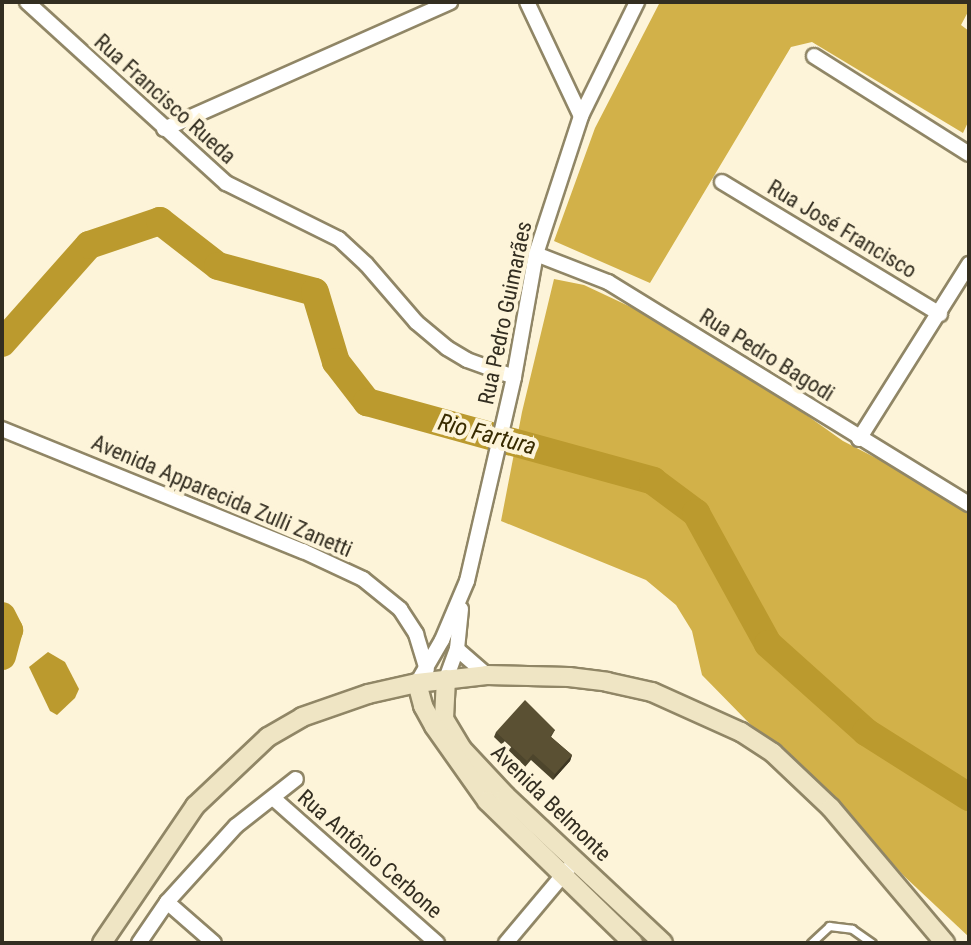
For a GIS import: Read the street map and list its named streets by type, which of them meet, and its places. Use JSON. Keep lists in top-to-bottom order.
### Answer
{
  "streets": {
    "main road": ["Avenida Belmonte"],
    "street": [
      "Rua Francisco Rueda",
      "Rua José Francisco",
      "Rua Pedro Guimarães",
      "Rua Pedro Bagodi",
      "Avenida Apparecida Zulli Zanetti",
      "Rua Antônio Cerbone"
    ]
  },
  "crossings": [
    ["Rua Francisco Rueda", "Rua Pedro Guimarães"],
    ["Rua Pedro Guimarães", "Rua Pedro Bagodi"],
    ["Rua Pedro Guimarães", "Avenida Apparecida Zulli Zanetti"],
    ["Rua Pedro Guimarães", "Avenida Belmonte"],
    ["Avenida Apparecida Zulli Zanetti", "Avenida Belmonte"]
  ],
  "water": ["Rio Fartura"]
}
